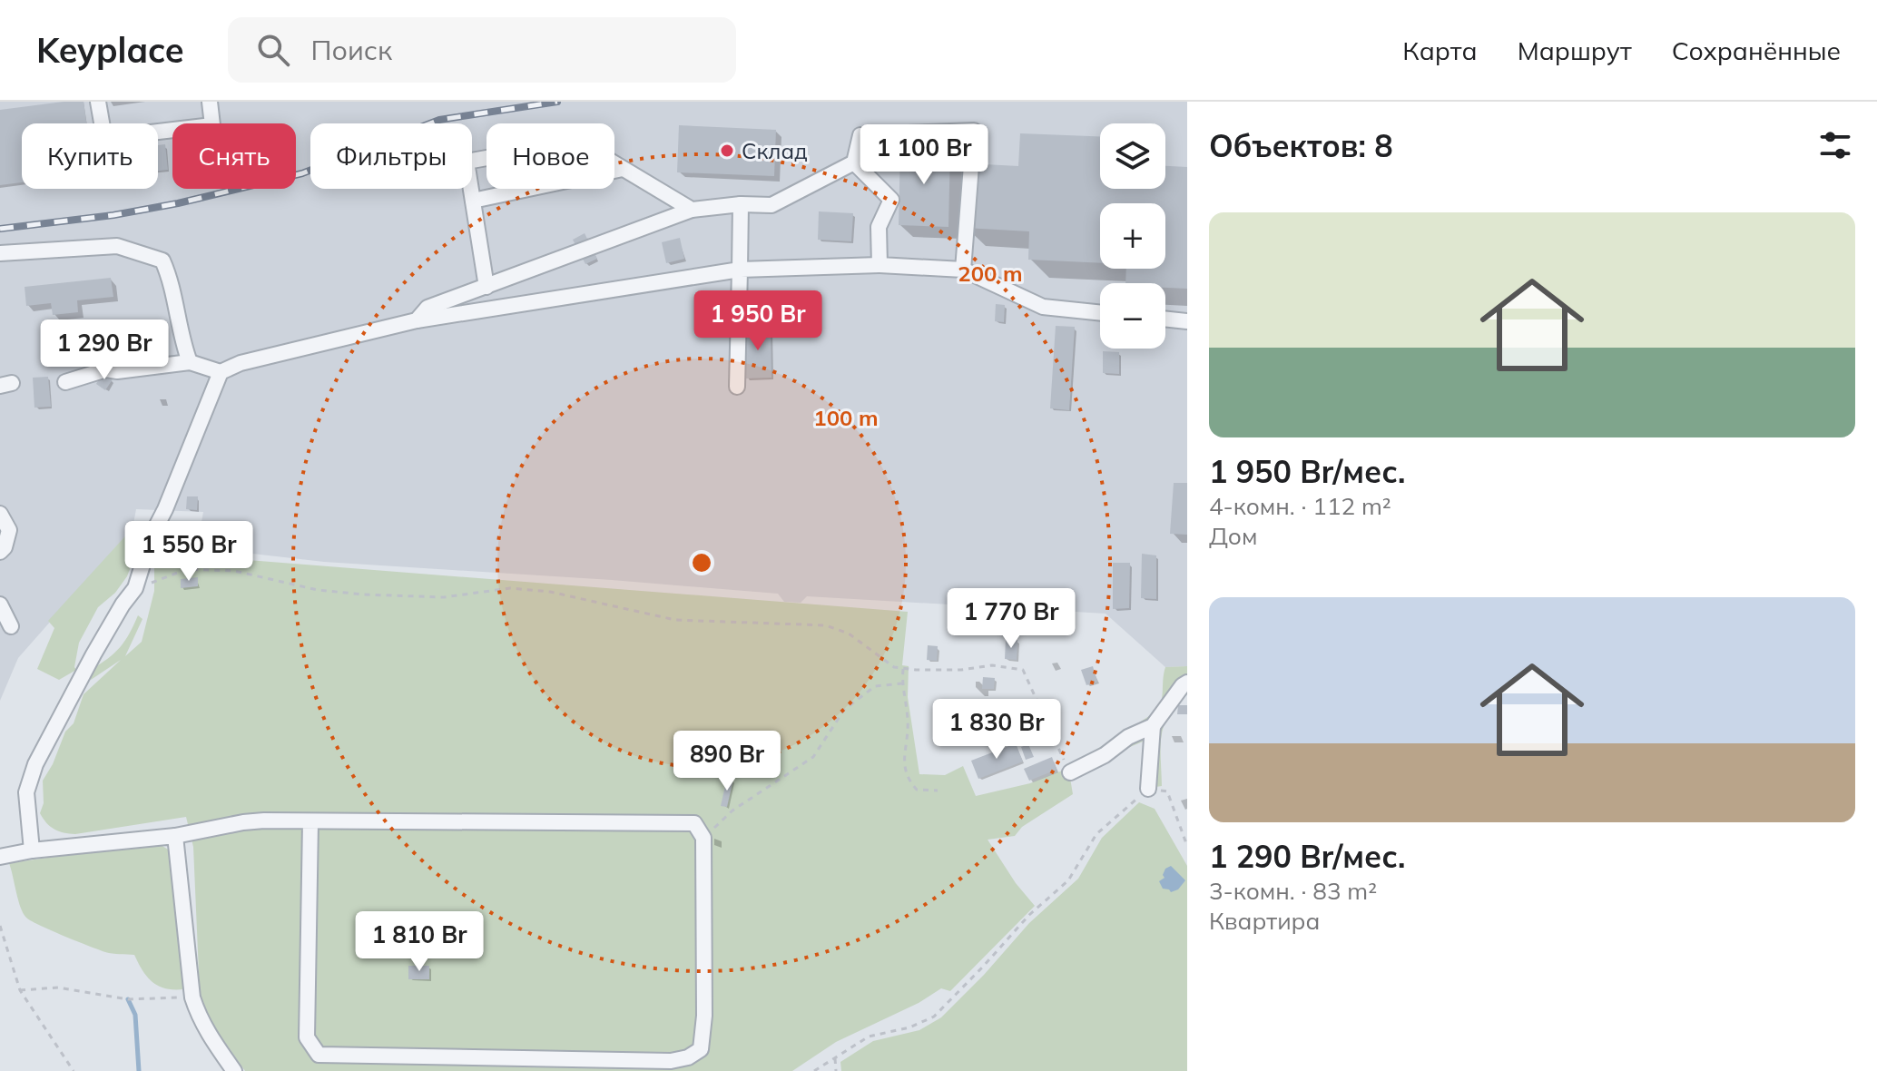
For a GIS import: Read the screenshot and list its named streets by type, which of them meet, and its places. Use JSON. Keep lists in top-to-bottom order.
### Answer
{
  "places": ["Склад"],
  "page": {
    "header": "Keyplace",
    "search": "Поиск",
    "nav": ["Карта", "Маршрут", "Сохранённые"],
    "heading": "Объектов: 8",
    "map_buttons": ["+", "−"],
    "chip": [
      "Купить",
      "Снять",
      "Фильтры",
      "Новое"
    ],
    "price": [
      "1 100 Br",
      "1 950 Br",
      "1 290 Br",
      "1 550 Br",
      "1 770 Br",
      "1 830 Br",
      "890 Br",
      "1 810 Br"
    ],
    "list": [
      {
        "name": "1 950 Br/мес.",
        "note": "4-комн. · 112 m² · Дом"
      },
      {
        "name": "1 290 Br/мес.",
        "note": "3-комн. · 83 m² · Квартира"
      }
    ]
  },
  "rings": ["200 m", "100 m"]
}
